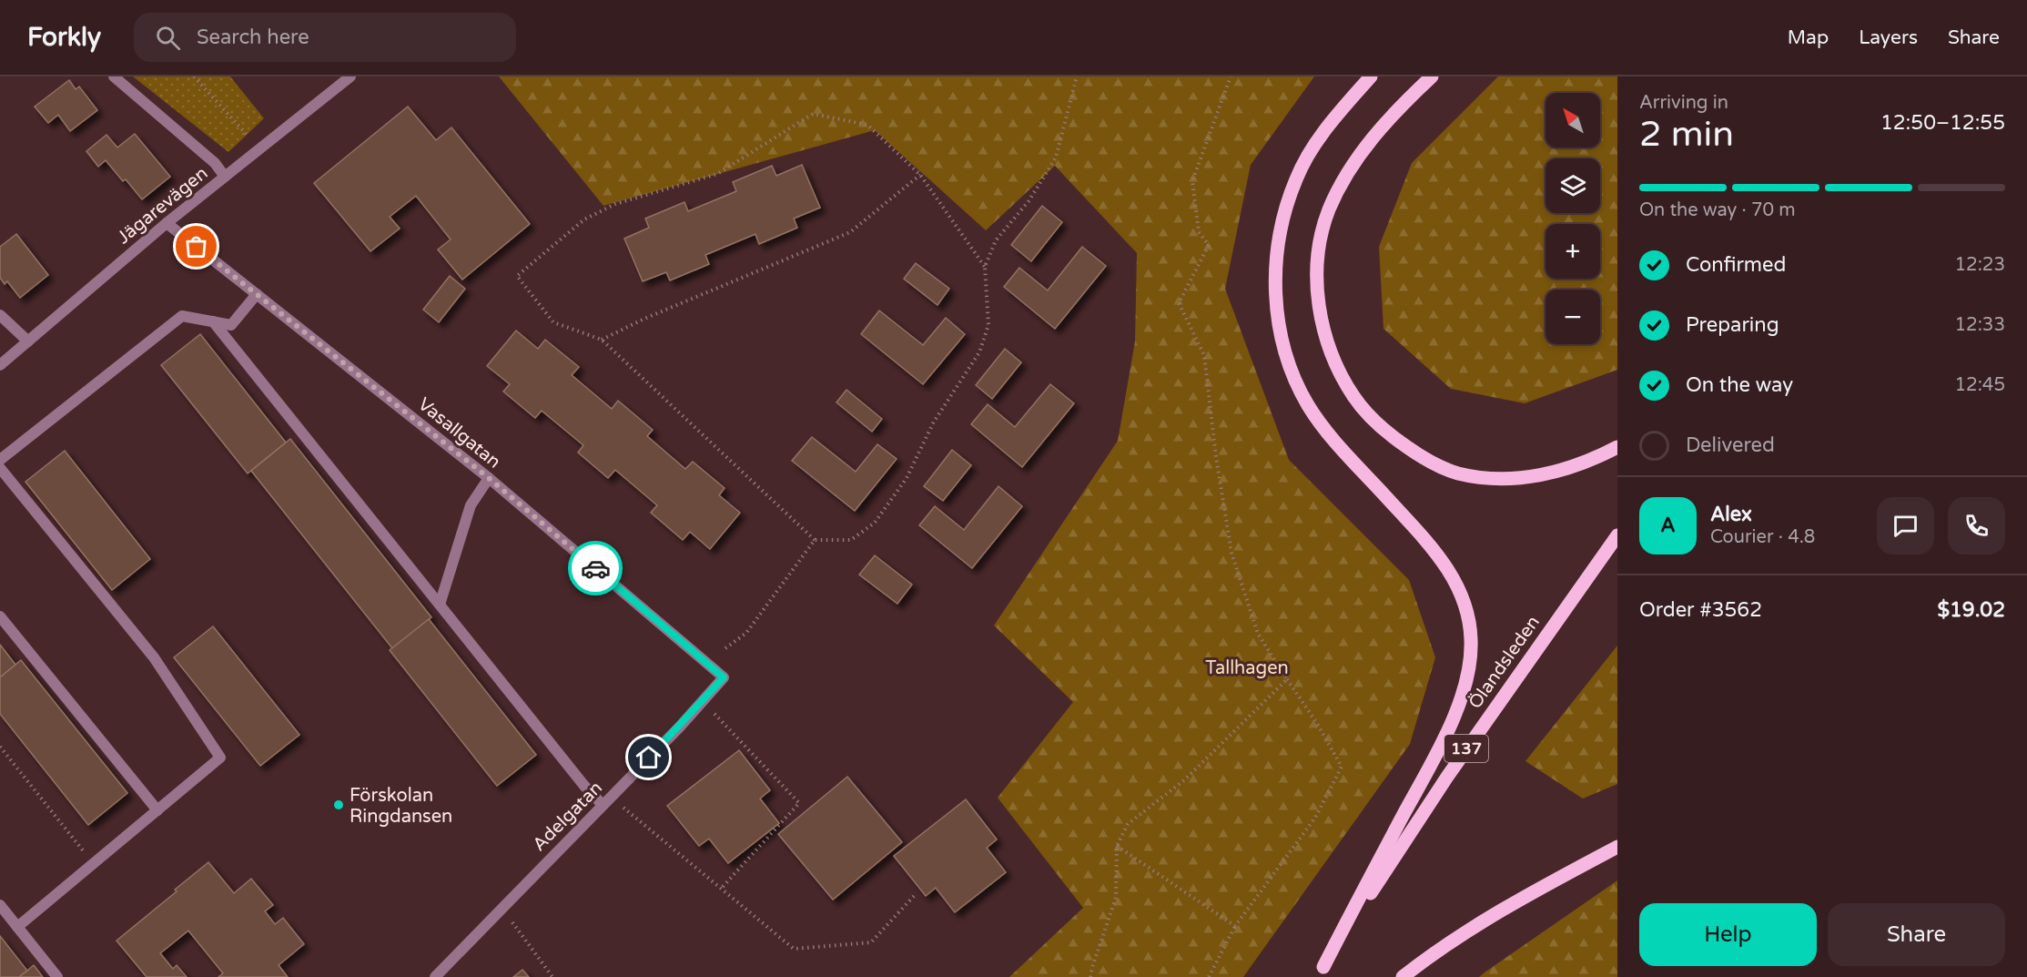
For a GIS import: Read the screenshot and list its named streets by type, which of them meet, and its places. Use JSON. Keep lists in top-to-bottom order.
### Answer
{
  "streets": {
    "main road": ["Ölandsleden", "137"],
    "street": ["Jägarevägen", "Vasallgatan", "Adelgatan"]
  },
  "crossings": [
    ["Jägarevägen", "Vasallgatan"],
    ["Vasallgatan", "Adelgatan"]
  ],
  "parks": ["Tallhagen"],
  "places": ["Förskolan Ringdansen"],
  "north": "top left",
  "page": {
    "header": "Forkly",
    "search": "Search here",
    "nav": ["Map", "Layers", "Share"],
    "heading": ["2 min", "Arriving in", "12:50–12:55"],
    "panel": [
      "Alex",
      "Courier · 4.8",
      "Order #3562",
      "$19.02"
    ],
    "map_buttons": ["+", "−"],
    "bar": "On the way · 70 m",
    "list": [
      ["Confirmed", "12:23"],
      ["Preparing", "12:33"],
      ["On the way", "12:45"],
      "Delivered"
    ],
    "round": "A",
    "buttons": ["Help", "Share"]
  }
}
